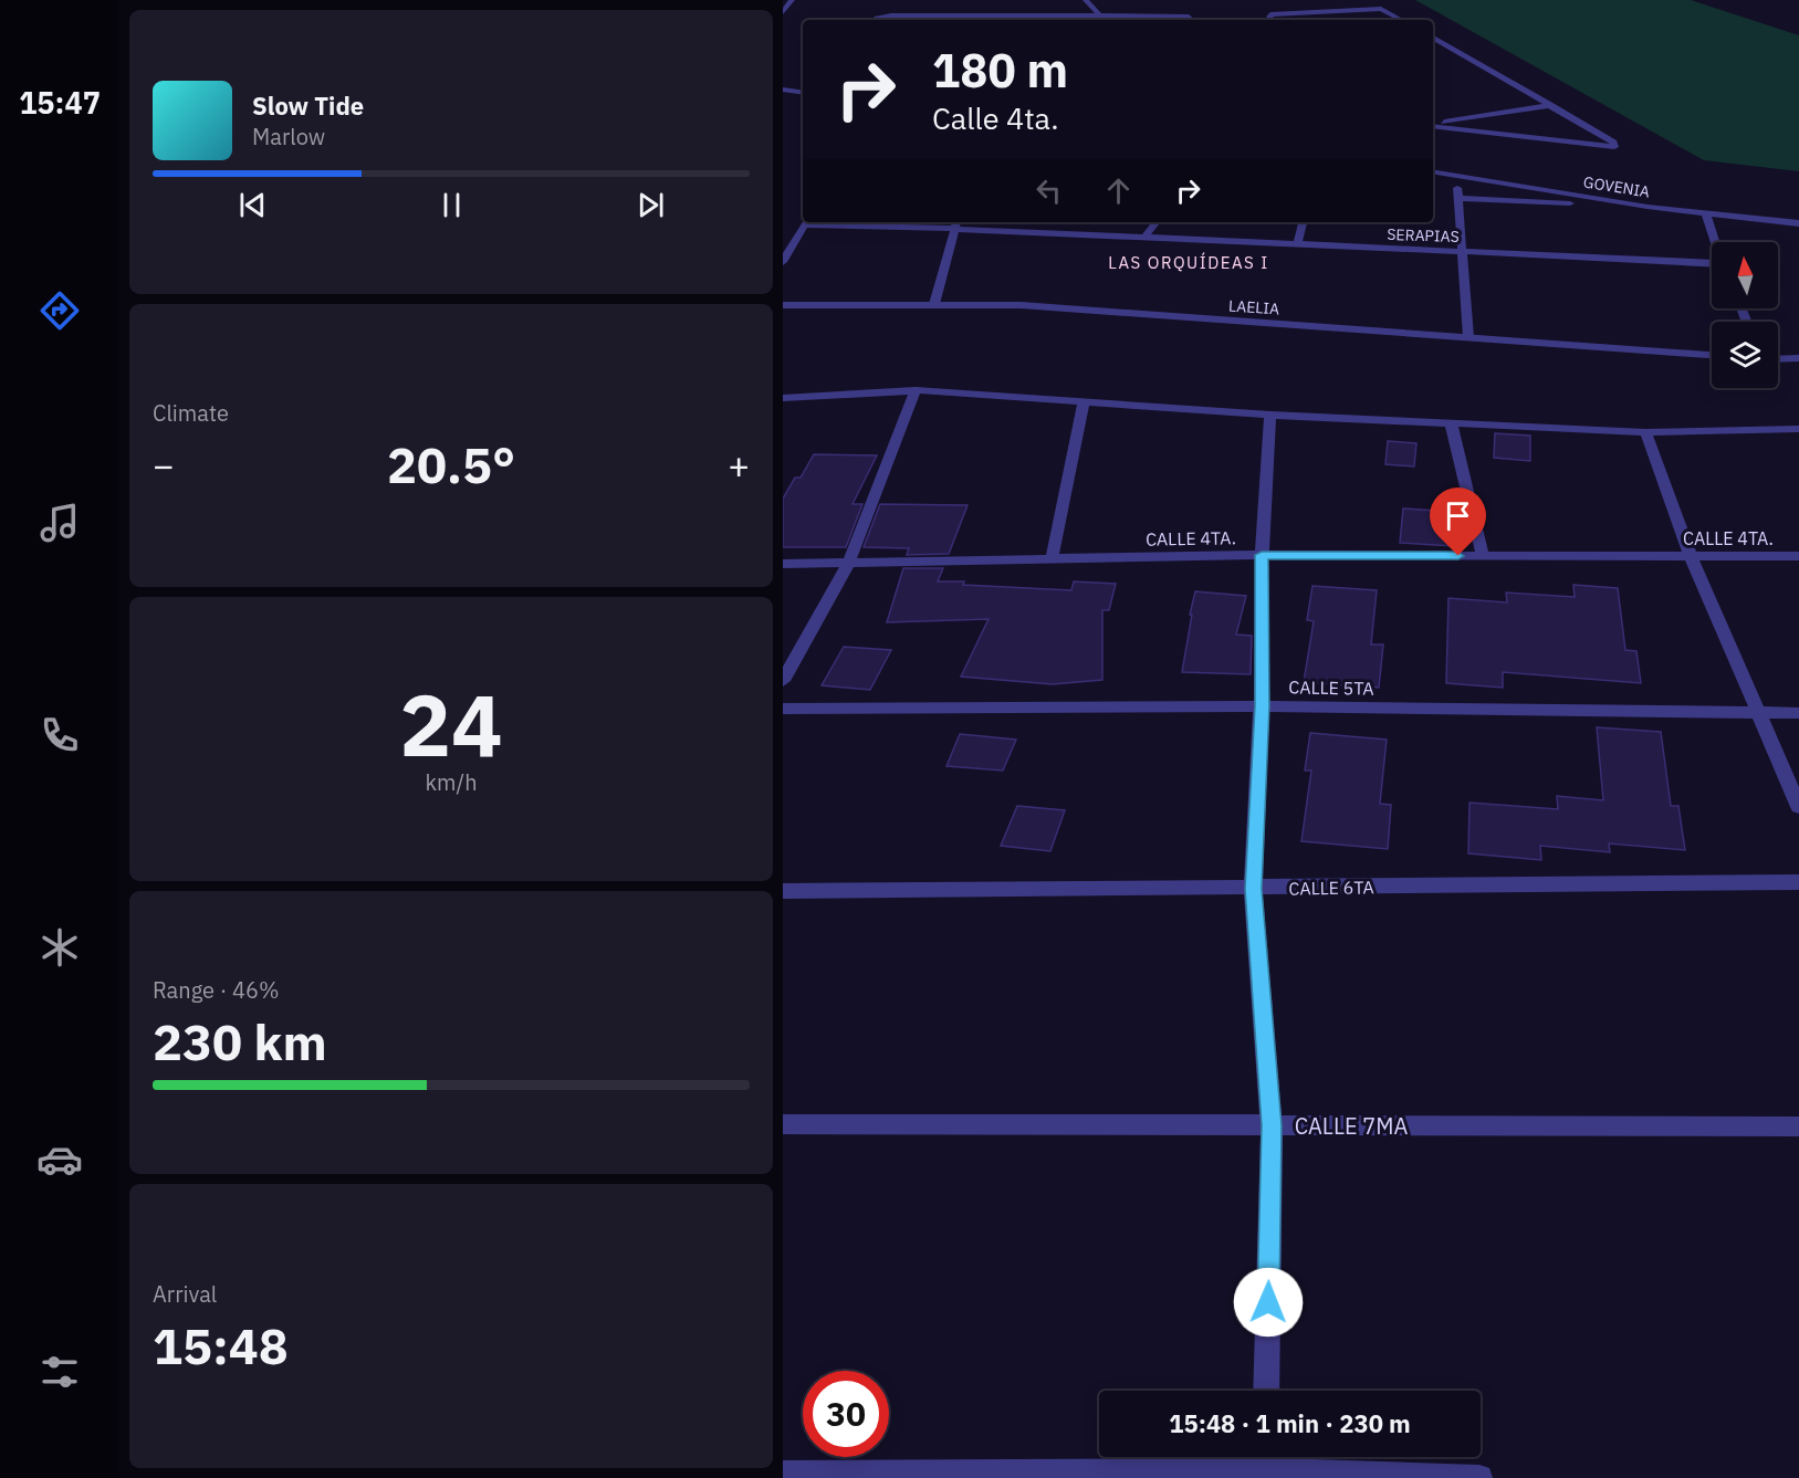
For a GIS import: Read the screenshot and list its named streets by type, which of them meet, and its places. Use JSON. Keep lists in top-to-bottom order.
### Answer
{
  "streets": {
    "street": [
      "GOVENIA",
      "SERAPIAS",
      "LAELIA",
      "CALLE 4TA.",
      "CALLE 5TA",
      "CALLE 6TA",
      "CALLE 7MA"
    ]
  },
  "districts": ["LAS ORQUÍDEAS I"],
  "north": "top",
  "page": {
    "tabs": "15:47",
    "turn": ["180 m", "Calle 4ta."],
    "song": ["Slow Tide", "Marlow"],
    "tile": [
      "Climate",
      ["24", "km/h"],
      ["Range · 46%", "230 km"],
      ["Arrival", "15:48"]
    ],
    "heat": ["−", "20.5°", "+"],
    "limit": "30",
    "trip": "15:48 · 1 min · 230 m"
  }
}
